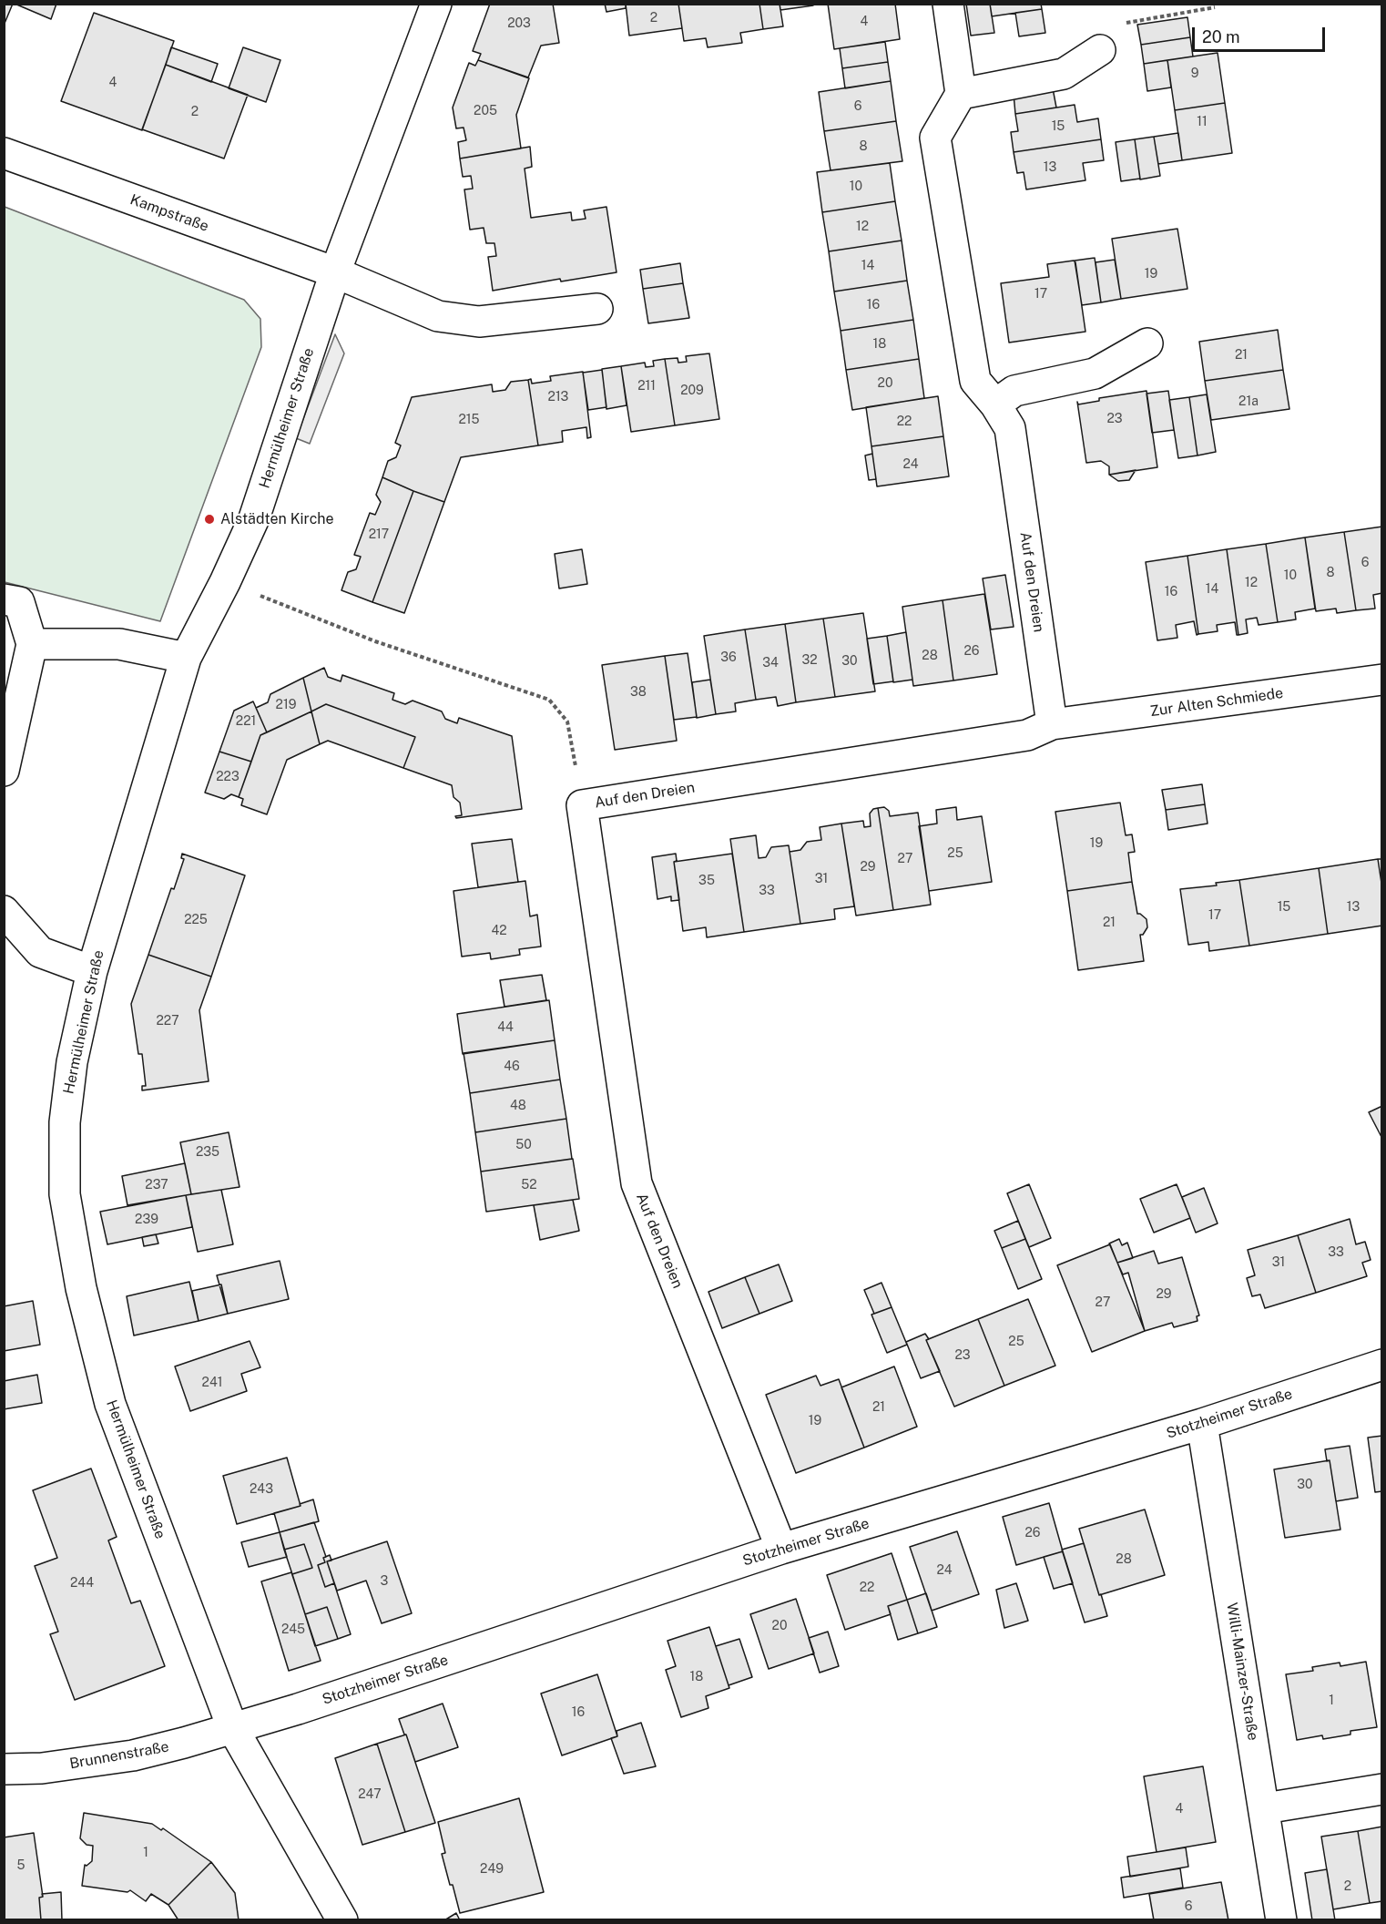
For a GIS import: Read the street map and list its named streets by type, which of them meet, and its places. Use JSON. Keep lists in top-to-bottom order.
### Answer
{
  "streets": {
    "street": [
      "Kampstraße",
      "Hermülheimer Straße",
      "Auf den Dreien",
      "Zur Alten Schmiede",
      "Stotzheimer Straße",
      "Willi-Mainzer-Straße",
      "Brunnenstraße"
    ]
  },
  "crossings": [
    ["Kampstraße", "Hermülheimer Straße"],
    ["Hermülheimer Straße", "Stotzheimer Straße"],
    ["Hermülheimer Straße", "Brunnenstraße"],
    ["Auf den Dreien", "Zur Alten Schmiede"],
    ["Auf den Dreien", "Stotzheimer Straße"],
    ["Stotzheimer Straße", "Willi-Mainzer-Straße"],
    ["Stotzheimer Straße", "Brunnenstraße"]
  ],
  "places": ["Alstädten Kirche"],
  "house_numbers": [
    "2",
    "4",
    "203",
    "9",
    "4",
    "6",
    "205",
    "2",
    "11",
    "15",
    "8",
    "13",
    "10",
    "12",
    "14",
    "19",
    "17",
    "16",
    "18",
    "21",
    "20",
    "211",
    "209",
    "213",
    "21a",
    "23",
    "215",
    "22",
    "24",
    "217",
    "6",
    "8",
    "10",
    "12",
    "14",
    "16",
    "26",
    "28",
    "36",
    "32",
    "30",
    "34",
    "38",
    "219",
    "221",
    "223",
    "19",
    "25",
    "27",
    "29",
    "31",
    "35",
    "33",
    "15",
    "13",
    "17",
    "225",
    "21",
    "42",
    "227",
    "44",
    "46",
    "48",
    "50",
    "235",
    "237",
    "52",
    "239",
    "33",
    "31",
    "29",
    "27",
    "25",
    "23",
    "241",
    "21",
    "19",
    "30",
    "243",
    "26",
    "28",
    "24",
    "3",
    "244",
    "22",
    "20",
    "245",
    "18",
    "1",
    "16",
    "247",
    "4",
    "1",
    "5",
    "249",
    "2",
    "6"
  ],
  "scale_bar": "20 m"
}
